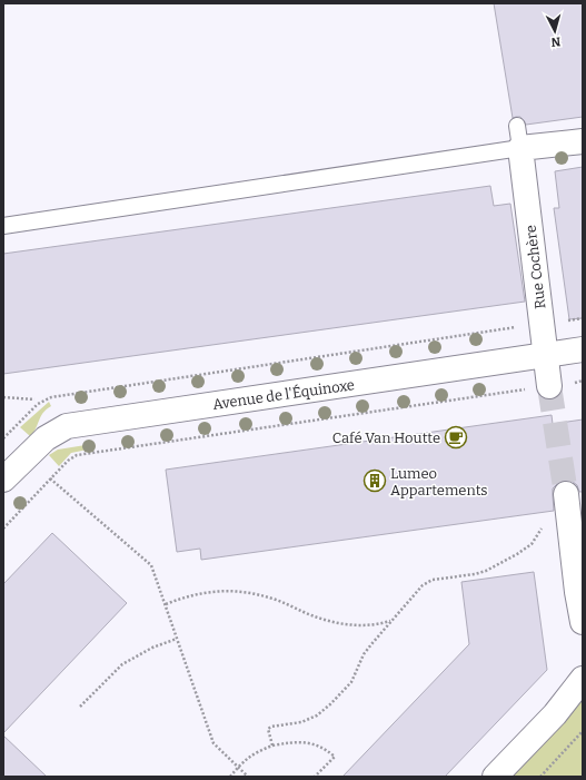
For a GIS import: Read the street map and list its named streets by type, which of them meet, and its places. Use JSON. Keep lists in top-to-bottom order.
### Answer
{
  "streets": {
    "street": ["Rue Cochère", "Avenue de l'Équinoxe"]
  },
  "crossings": [
    ["Rue Cochère", "Avenue de l'Équinoxe"]
  ],
  "places": {
    "cafe": ["Café Van Houtte"],
    "building": ["Lumeo Appartements"]
  },
  "north": "bottom"
}
